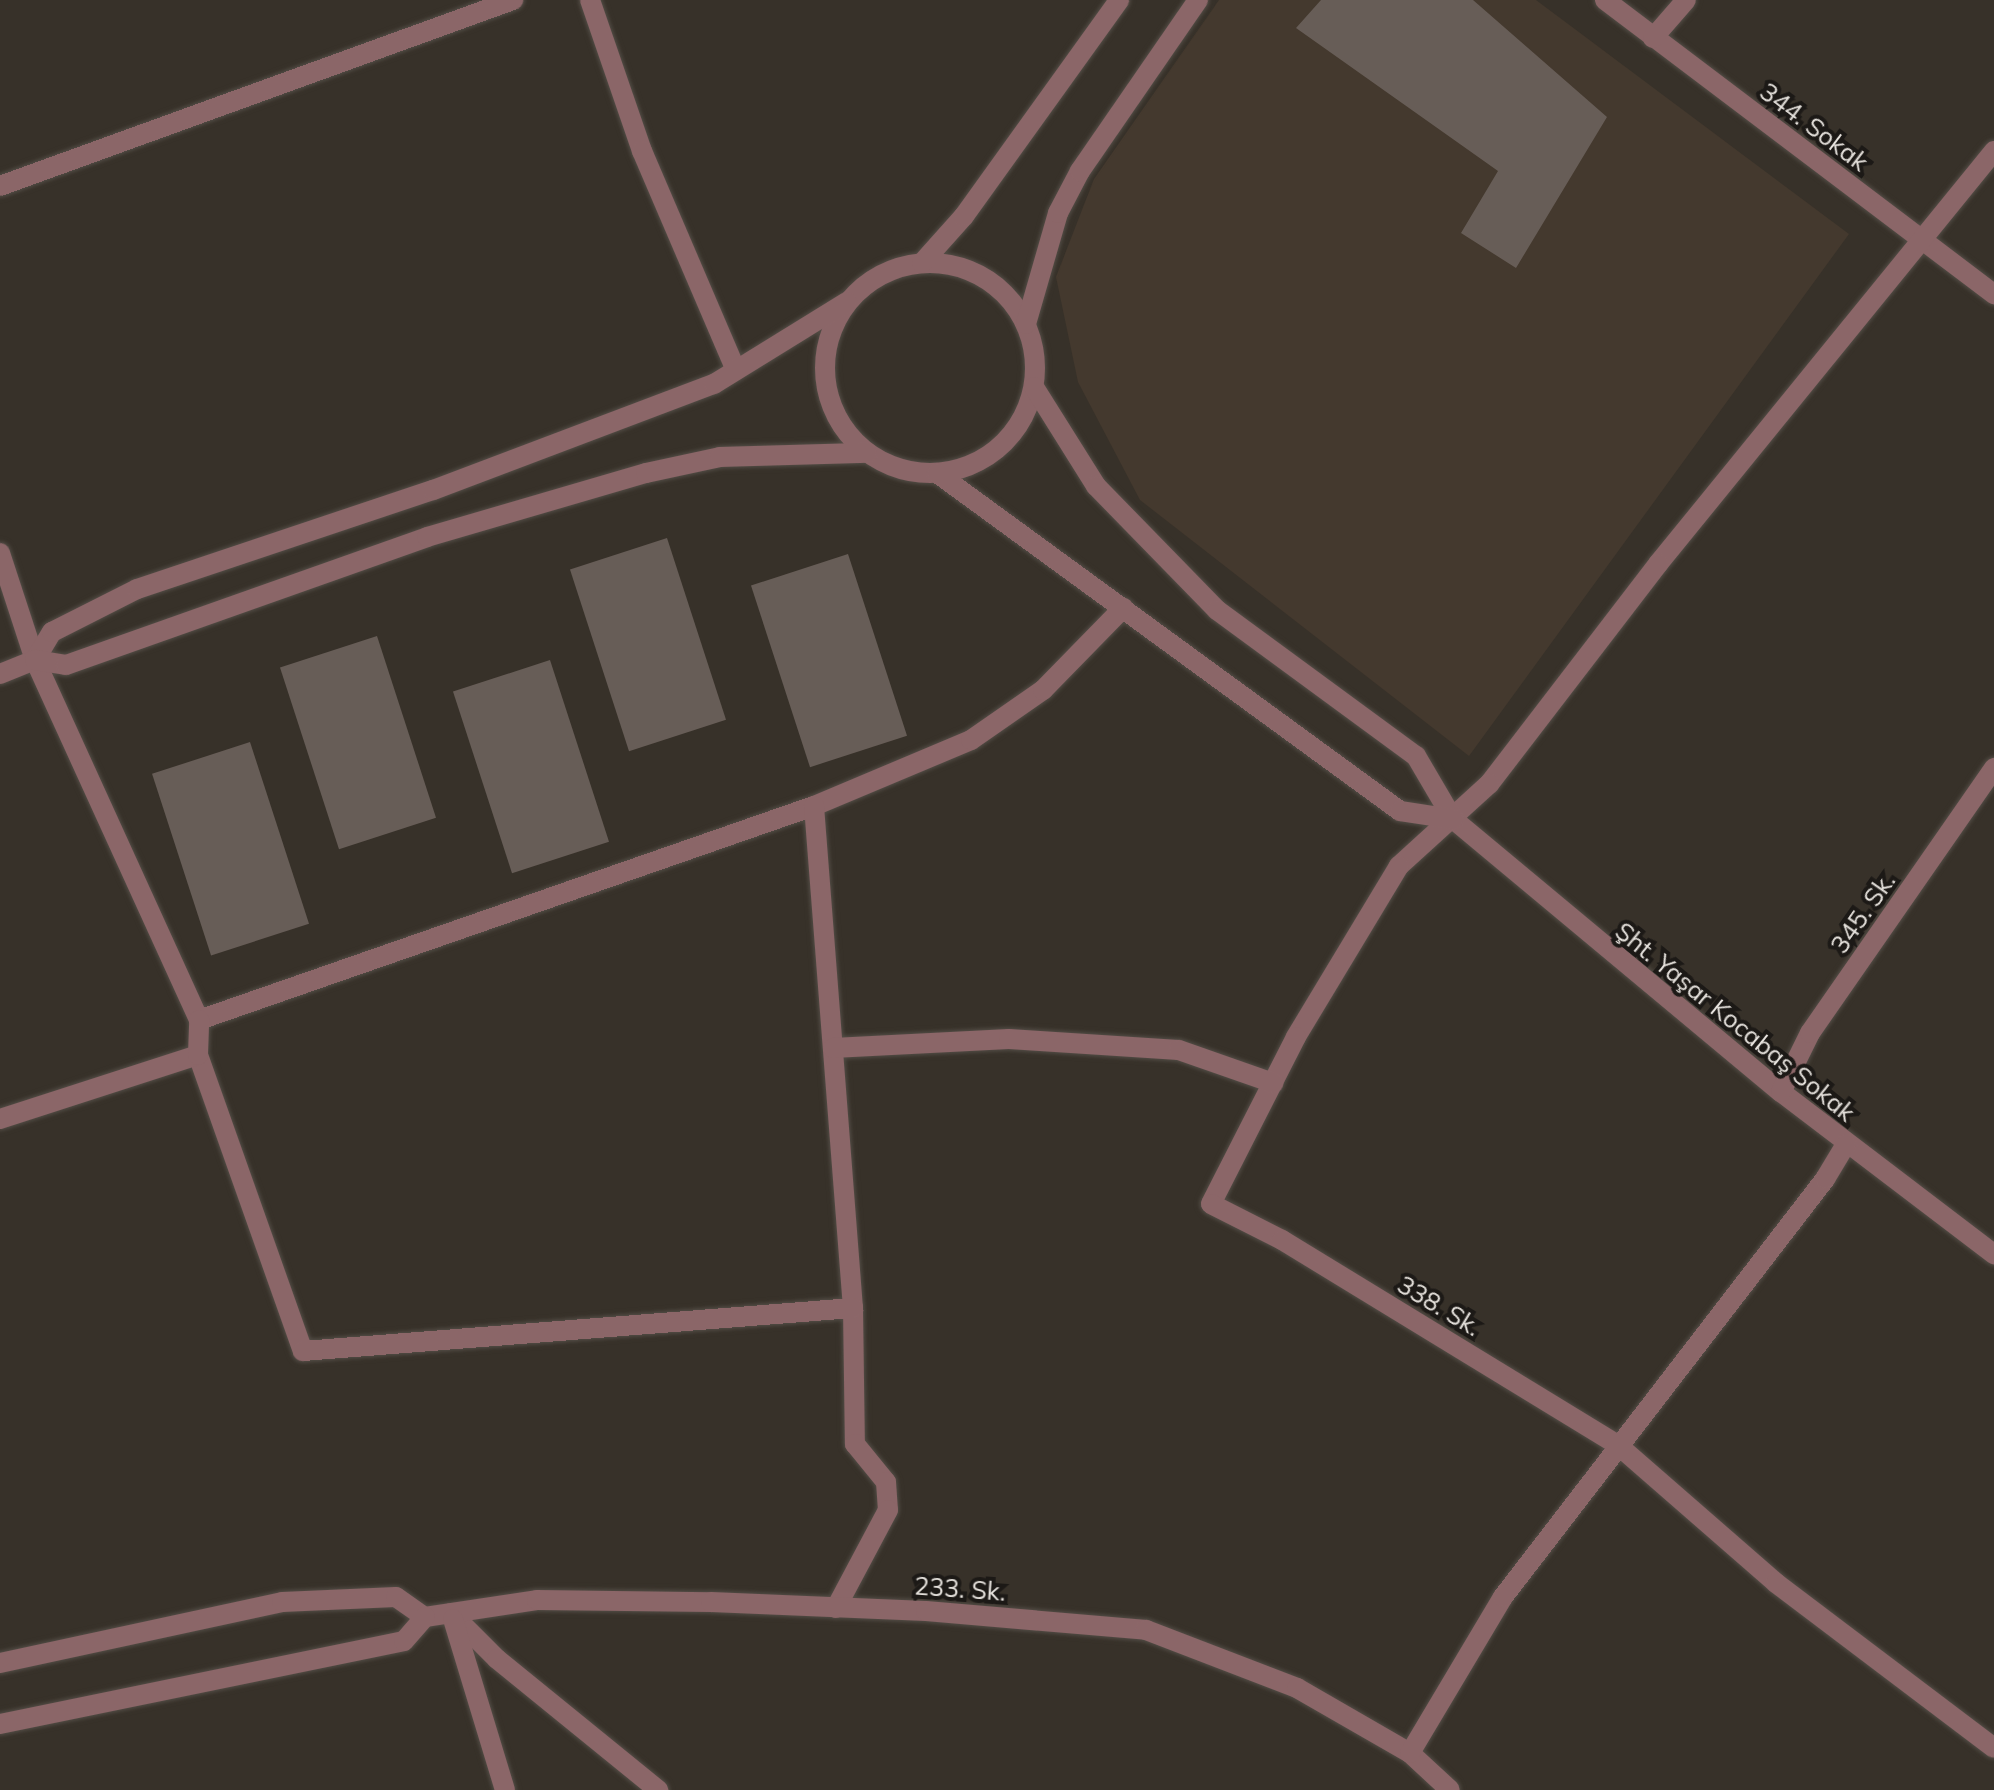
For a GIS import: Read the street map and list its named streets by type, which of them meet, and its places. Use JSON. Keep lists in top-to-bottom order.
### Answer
{
  "streets": {
    "street": [
      "344. Sokak",
      "345. Sk.",
      "Şht. Yaşar Kocabaş Sokak",
      "338. Sk.",
      "233. Sk."
    ]
  },
  "crossings": [
    ["344. Sokak", "338. Sk."],
    ["345. Sk.", "Şht. Yaşar Kocabaş Sokak"],
    ["Şht. Yaşar Kocabaş Sokak", "338. Sk."]
  ]
}
